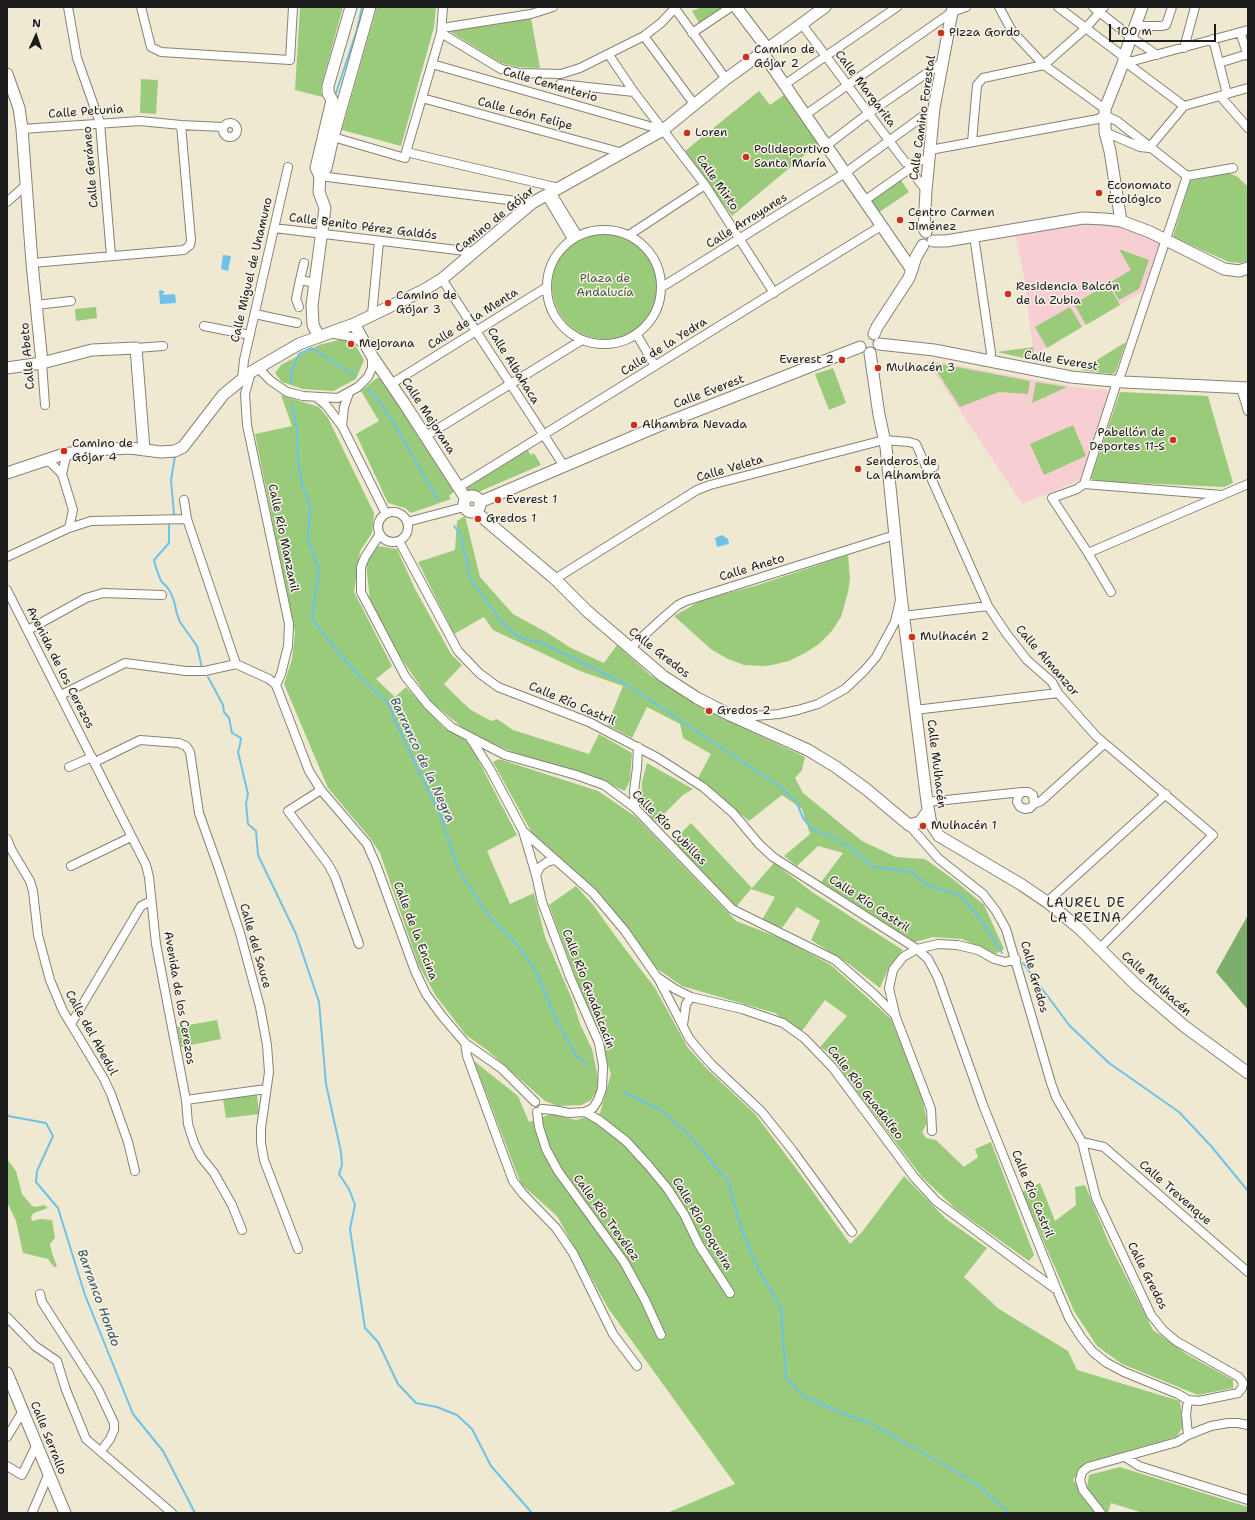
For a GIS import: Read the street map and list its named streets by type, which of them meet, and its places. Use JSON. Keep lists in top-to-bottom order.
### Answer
{
  "streets": {
    "street": [
      "Calle Cementerio",
      "Calle Margarita",
      "Calle Petunia",
      "Calle León Felipe",
      "Calle Camino Forestal",
      "Calle Geráneo",
      "Calle Mirto",
      "Camino de Gójar",
      "Calle Arrayanes",
      "Calle Benito Pérez Galdós",
      "Calle Miguel de Unamuno",
      "Calle de la Menta",
      "Calle de la Yedra",
      "Calle Abeto",
      "Calle Everest",
      "Calle Albahaca",
      "Calle Mejorana",
      "Calle Veleta",
      "Calle Río Manzanil",
      "Calle Aneto",
      "Calle Gredos",
      "Calle Almanzor",
      "Avenida de los Cerezos",
      "Calle Río Castril",
      "Calle Mulhacén",
      "Calle Río Cubillas",
      "Calle de la Encina",
      "Calle del Sauce",
      "Calle Río Guadalcacín",
      "Calle del Abedul",
      "Calle Río Guadalfeo",
      "Calle Trevenque",
      "Calle Río Trevélez",
      "Calle Río Poqueira",
      "Calle Serrallo"
    ]
  },
  "crossings": [
    ["Calle Cementerio", "Calle Mirto"],
    ["Calle Cementerio", "Camino de Gójar"],
    ["Calle Margarita", "Calle Camino Forestal"],
    ["Calle Margarita", "Camino de Gójar"],
    ["Calle Margarita", "Calle Arrayanes"],
    ["Calle Petunia", "Calle Geráneo"],
    ["Calle Petunia", "Calle Abeto"],
    ["Calle León Felipe", "Camino de Gójar"],
    ["Calle Camino Forestal", "Calle Arrayanes"],
    ["Calle Mirto", "Camino de Gójar"],
    ["Calle Mirto", "Calle Arrayanes"],
    ["Calle Mirto", "Calle de la Yedra"],
    ["Camino de Gójar", "Calle Benito Pérez Galdós"],
    ["Camino de Gójar", "Calle Miguel de Unamuno"],
    ["Camino de Gójar", "Calle Albahaca"],
    ["Camino de Gójar", "Calle Mejorana"],
    ["Camino de Gójar", "Calle Río Manzanil"],
    ["Calle Arrayanes", "Calle de la Menta"],
    ["Calle Benito Pérez Galdós", "Calle Miguel de Unamuno"],
    ["Calle Miguel de Unamuno", "Calle Río Manzanil"],
    ["Calle de la Menta", "Calle Albahaca"],
    ["Calle de la Menta", "Calle Mejorana"],
    ["Calle de la Yedra", "Calle Albahaca"],
    ["Calle de la Yedra", "Calle Mejorana"],
    ["Calle Everest", "Calle Albahaca"],
    ["Calle Everest", "Calle Gredos"],
    ["Calle Everest", "Calle Mulhacén"],
    ["Calle Veleta", "Calle Gredos"],
    ["Calle Veleta", "Calle Almanzor"],
    ["Calle Veleta", "Calle Mulhacén"],
    ["Calle Río Manzanil", "Calle de la Encina"],
    ["Calle Aneto", "Calle Gredos"],
    ["Calle Aneto", "Calle Mulhacén"],
    ["Calle Gredos", "Calle Río Castril"],
    ["Calle Gredos", "Calle Trevenque"],
    ["Calle Almanzor", "Calle Mulhacén"],
    ["Avenida de los Cerezos", "Calle del Sauce"],
    ["Calle Río Castril", "Calle Río Cubillas"],
    ["Calle Río Castril", "Calle Río Guadalfeo"],
    ["Calle Río Cubillas", "Calle Río Guadalcacín"],
    ["Calle de la Encina", "Calle Río Trevélez"],
    ["Calle Río Guadalcacín", "Calle Río Guadalfeo"]
  ],
  "districts": ["LAUREL DE LA REINA"],
  "water": ["Barranco de la Negra", "Barranco Hondo"],
  "parks": ["Plaza de Andalucía"],
  "places": [
    "Pizza Gordo",
    "Camino de Gójar 2",
    "Loren",
    "Polideportivo Santa María",
    "Economato Ecológico",
    "Centro Carmen Jiménez",
    "Residencia Balcón de la Zubia",
    "Camino de Gójar 3",
    "Mejorana",
    "Everest 2",
    "Mulhacén 3",
    "Alhambra Nevada",
    "Pabellón de Deportes 11-S",
    "Camino de Gójar 4",
    "Senderos de La Alhambra",
    "Everest 1",
    "Gredos 1",
    "Mulhacén 2",
    "Gredos 2",
    "Mulhacén 1"
  ],
  "scale_bar": "100 m",
  "north": "top"
}
